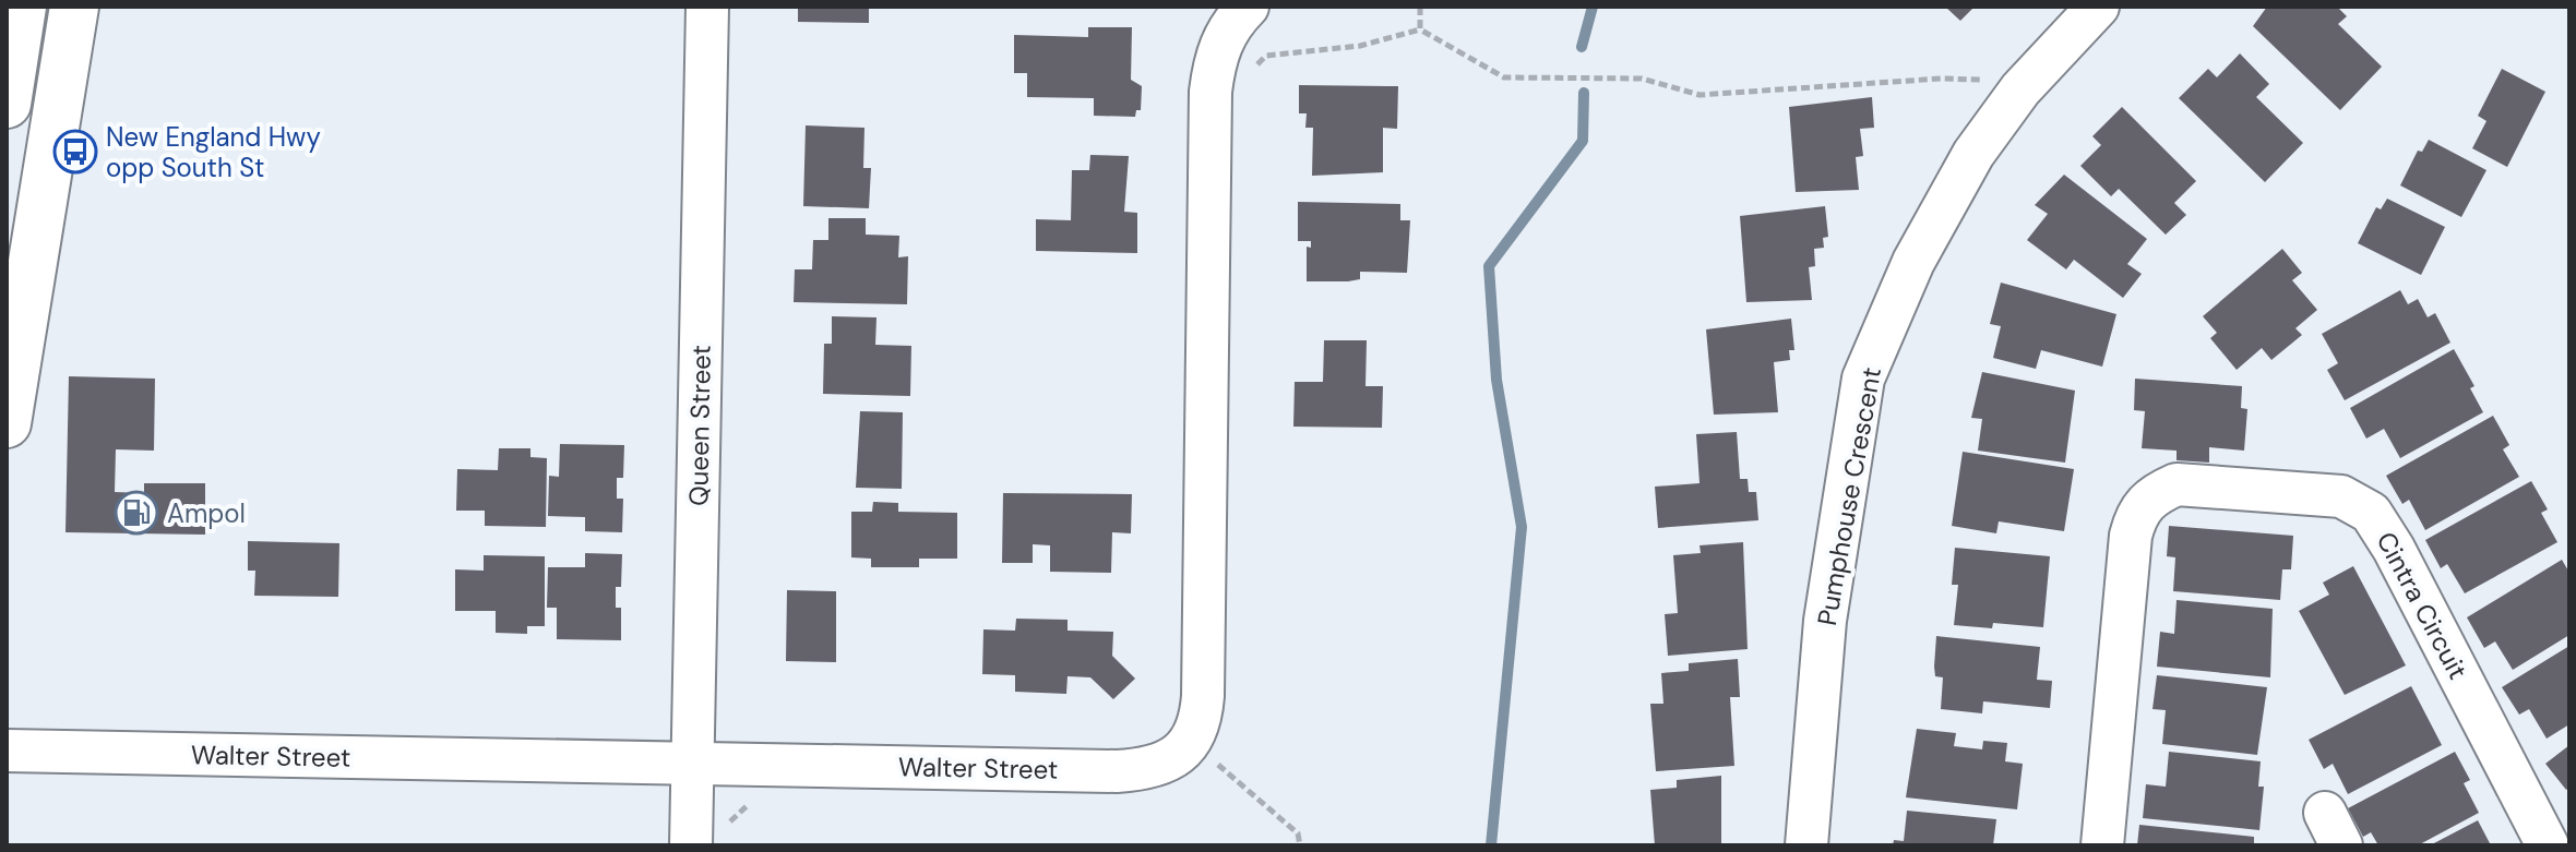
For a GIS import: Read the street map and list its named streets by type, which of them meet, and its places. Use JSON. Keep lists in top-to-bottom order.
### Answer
{
  "streets": {
    "street": [
      "Queen Street",
      "Pumphouse Crescent",
      "Cintra Circuit",
      "Walter Street"
    ]
  },
  "crossings": [
    ["Queen Street", "Walter Street"]
  ],
  "places": {
    "bus stop": ["New England Hwy opp South St"],
    "fuel station": ["Ampol"]
  }
}
